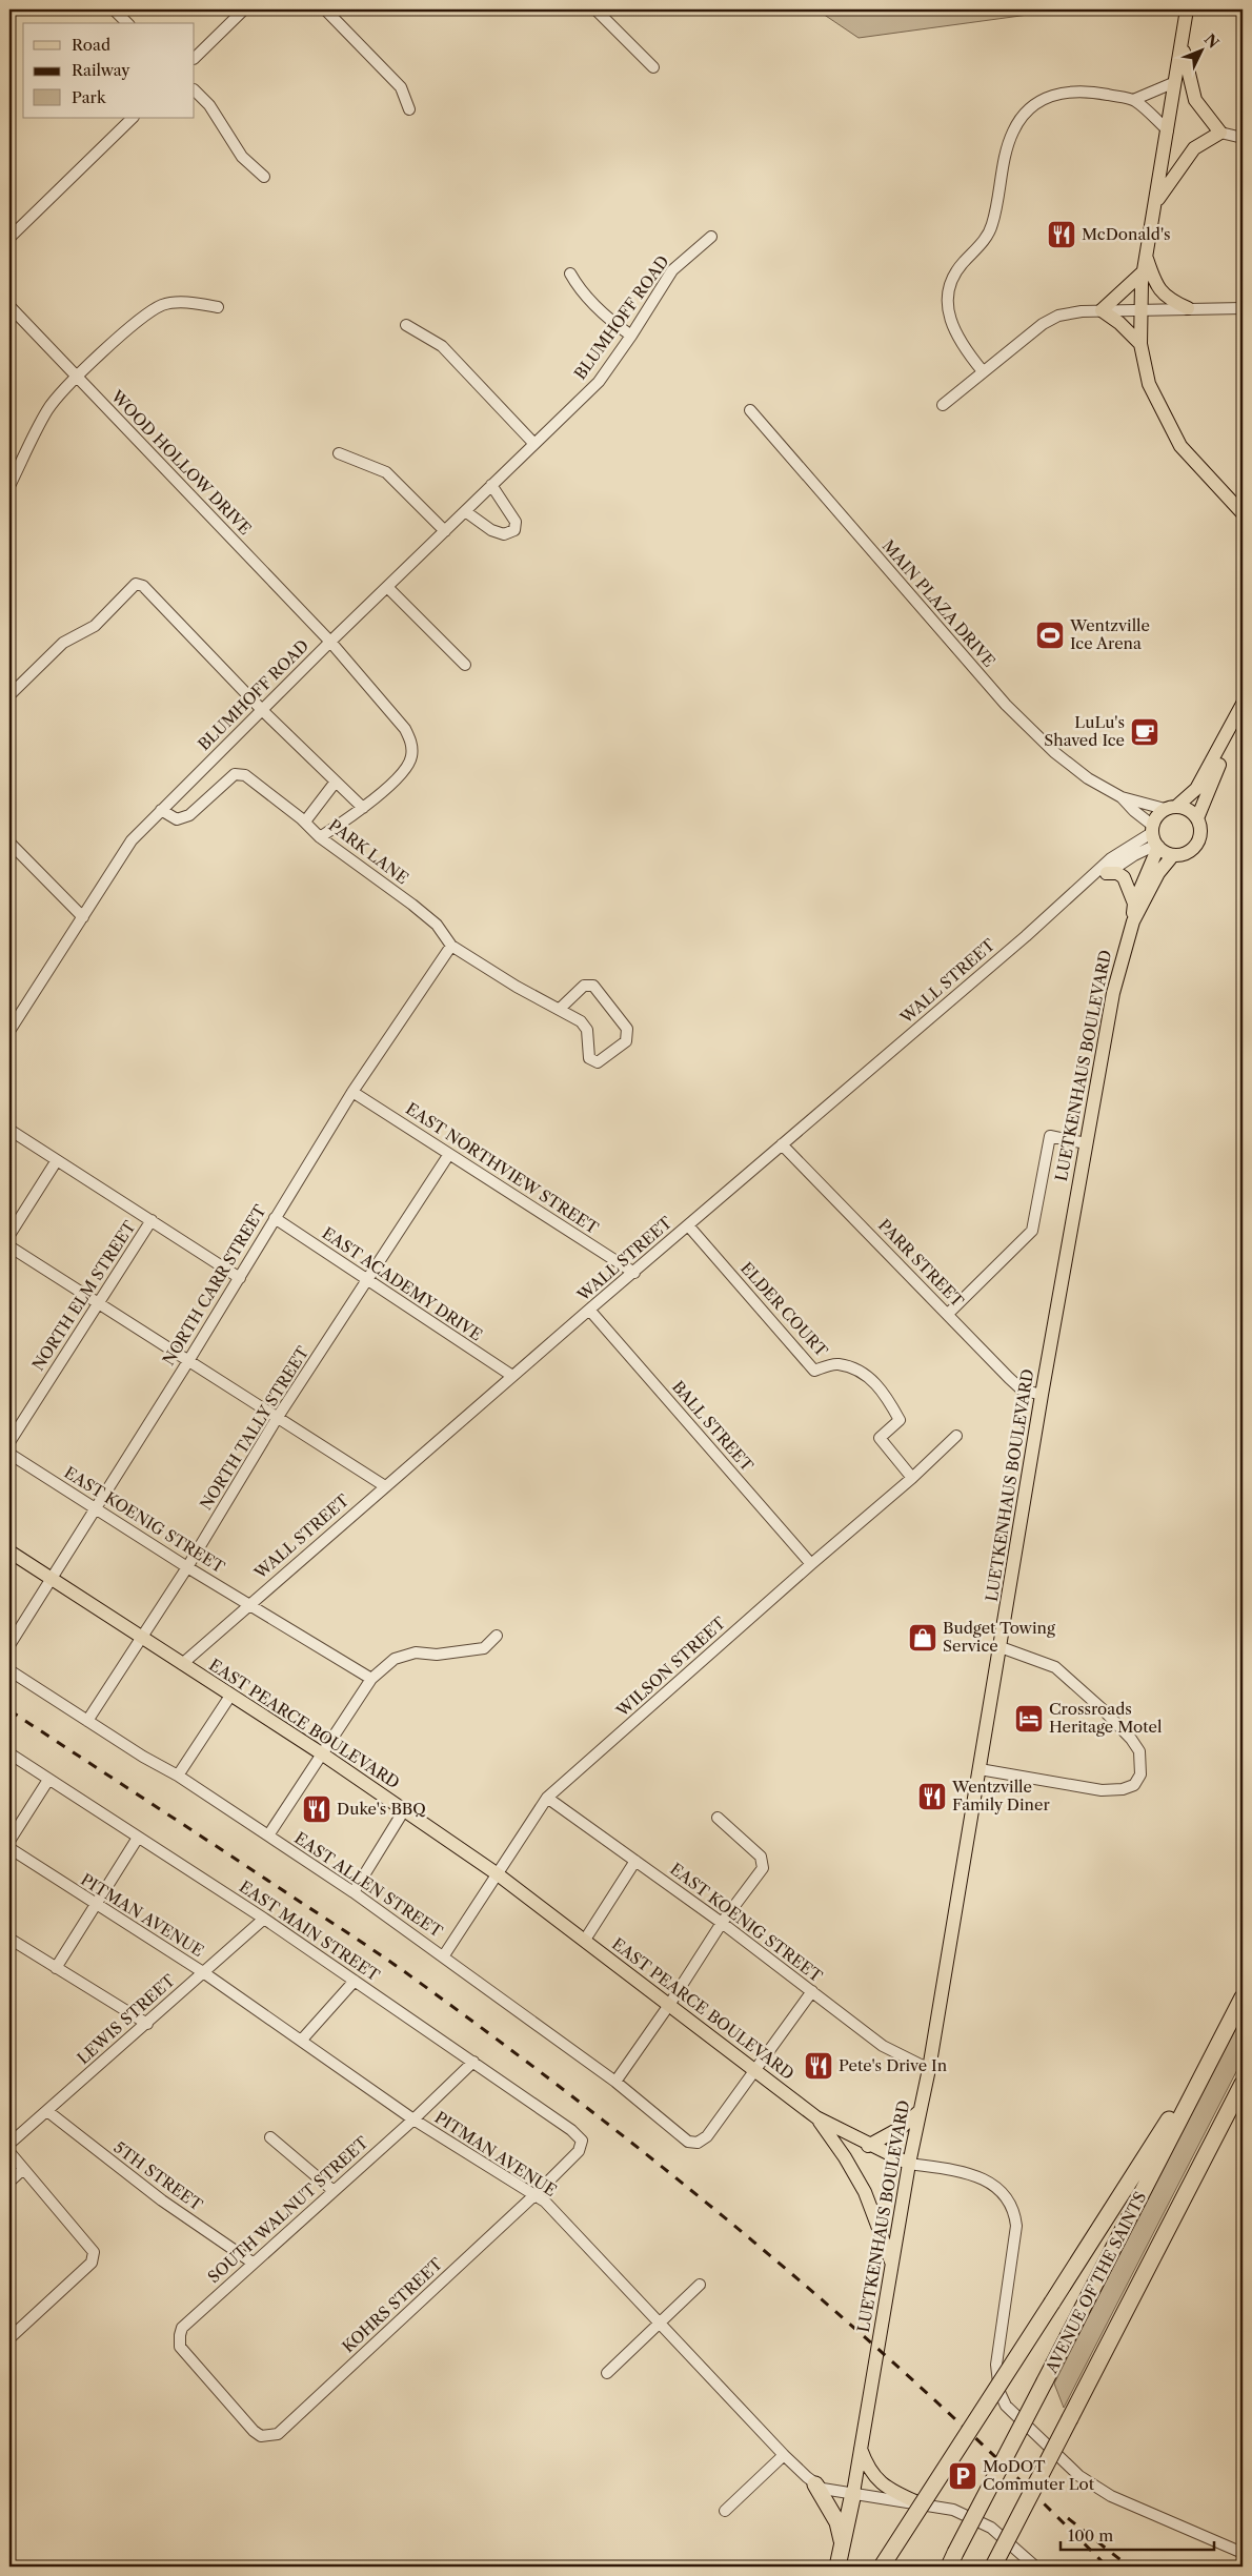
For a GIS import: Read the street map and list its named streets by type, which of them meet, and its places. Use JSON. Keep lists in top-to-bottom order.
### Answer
{
  "streets": {
    "highway": ["AVENUE OF THE SAINTS"],
    "main road": ["LUETKENHAUS BOULEVARD", "EAST PEARCE BOULEVARD"],
    "street": [
      "BLUMHOFF ROAD",
      "WOOD HOLLOW DRIVE",
      "MAIN PLAZA DRIVE",
      "PARK LANE",
      "WALL STREET",
      "EAST NORTHVIEW STREET",
      "PARR STREET",
      "EAST ACADEMY DRIVE",
      "NORTH CARR STREET",
      "NORTH ELM STREET",
      "ELDER COURT",
      "BALL STREET",
      "NORTH TALLY STREET",
      "EAST KOENIG STREET",
      "WILSON STREET",
      "EAST ALLEN STREET",
      "PITMAN AVENUE",
      "EAST MAIN STREET",
      "LEWIS STREET",
      "5TH STREET",
      "SOUTH WALNUT STREET",
      "KOHRS STREET"
    ]
  },
  "crossings": [
    ["BLUMHOFF ROAD", "WOOD HOLLOW DRIVE"],
    ["BLUMHOFF ROAD", "PARK LANE"],
    ["WOOD HOLLOW DRIVE", "PARK LANE"],
    ["MAIN PLAZA DRIVE", "WALL STREET"],
    ["MAIN PLAZA DRIVE", "LUETKENHAUS BOULEVARD"],
    ["PARK LANE", "NORTH CARR STREET"],
    ["WALL STREET", "LUETKENHAUS BOULEVARD"],
    ["WALL STREET", "EAST NORTHVIEW STREET"],
    ["WALL STREET", "PARR STREET"],
    ["WALL STREET", "EAST ACADEMY DRIVE"],
    ["WALL STREET", "ELDER COURT"],
    ["WALL STREET", "BALL STREET"],
    ["WALL STREET", "EAST KOENIG STREET"],
    ["WALL STREET", "EAST PEARCE BOULEVARD"],
    ["LUETKENHAUS BOULEVARD", "PARR STREET"],
    ["LUETKENHAUS BOULEVARD", "EAST KOENIG STREET"],
    ["LUETKENHAUS BOULEVARD", "EAST PEARCE BOULEVARD"],
    ["EAST NORTHVIEW STREET", "NORTH CARR STREET"],
    ["EAST NORTHVIEW STREET", "NORTH TALLY STREET"],
    ["EAST ACADEMY DRIVE", "NORTH CARR STREET"],
    ["EAST ACADEMY DRIVE", "NORTH TALLY STREET"],
    ["NORTH CARR STREET", "EAST KOENIG STREET"],
    ["NORTH CARR STREET", "EAST PEARCE BOULEVARD"],
    ["ELDER COURT", "WILSON STREET"],
    ["BALL STREET", "WILSON STREET"],
    ["NORTH TALLY STREET", "EAST KOENIG STREET"],
    ["NORTH TALLY STREET", "EAST PEARCE BOULEVARD"],
    ["NORTH TALLY STREET", "EAST ALLEN STREET"],
    ["EAST KOENIG STREET", "WILSON STREET"],
    ["WILSON STREET", "EAST PEARCE BOULEVARD"],
    ["WILSON STREET", "EAST ALLEN STREET"],
    ["EAST PEARCE BOULEVARD", "EAST ALLEN STREET"],
    ["PITMAN AVENUE", "LEWIS STREET"],
    ["PITMAN AVENUE", "SOUTH WALNUT STREET"],
    ["PITMAN AVENUE", "KOHRS STREET"],
    ["EAST MAIN STREET", "LEWIS STREET"],
    ["EAST MAIN STREET", "SOUTH WALNUT STREET"],
    ["EAST MAIN STREET", "KOHRS STREET"],
    ["LEWIS STREET", "5TH STREET"],
    ["5TH STREET", "SOUTH WALNUT STREET"],
    ["SOUTH WALNUT STREET", "KOHRS STREET"]
  ],
  "places": {
    "restaurant": [
      "McDonald's",
      "Wentzville Family Diner",
      "Duke's BBQ",
      "Pete's Drive In"
    ],
    "sports": ["Wentzville Ice Arena"],
    "cafe": ["LuLu's Shaved Ice"],
    "shop": ["Budget Towing Service"],
    "hotel": ["Crossroads Heritage Motel"],
    "parking": ["MoDOT Commuter Lot"]
  },
  "legend": ["Road", "Railway", "Park"],
  "scale_bar": "100 m",
  "north": "top right"
}
